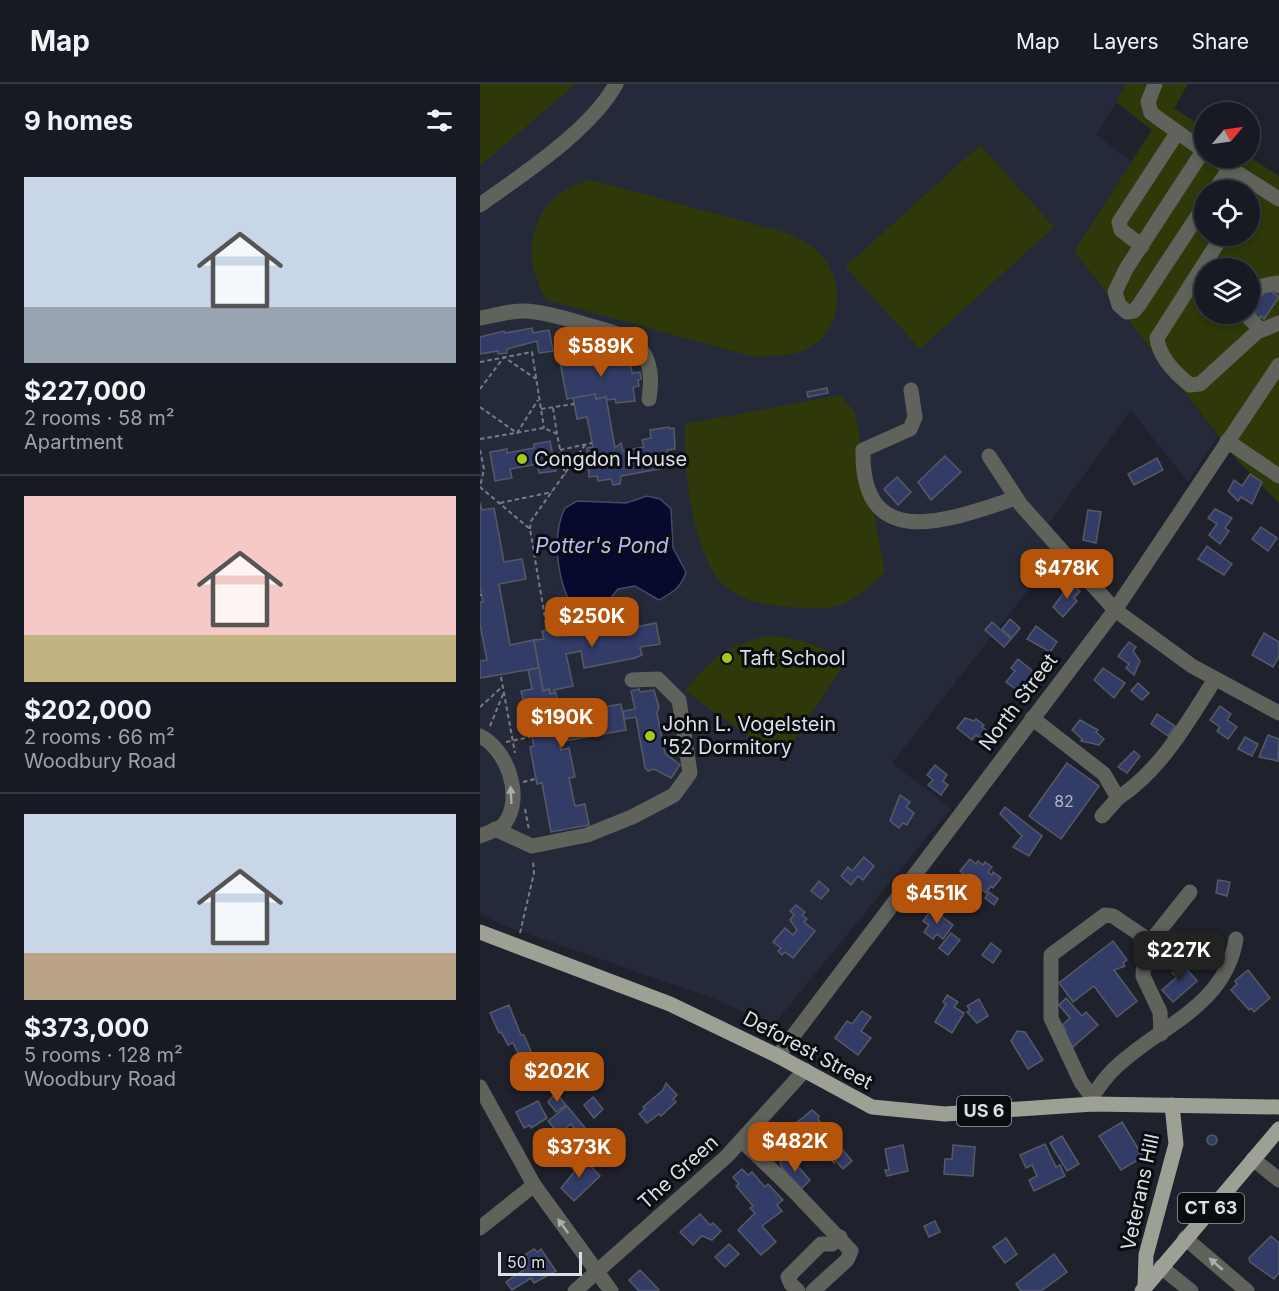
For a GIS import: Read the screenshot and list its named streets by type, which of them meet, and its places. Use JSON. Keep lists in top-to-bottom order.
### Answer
{
  "streets": {
    "main road": [
      "Deforest Street",
      "US 6",
      "Veterans Hill",
      "CT 63"
    ],
    "street": ["North Street", "The Green"]
  },
  "crossings": [
    ["North Street", "Deforest Street"],
    ["Deforest Street", "The Green"],
    ["Deforest Street", "Veterans Hill"],
    ["Veterans Hill", "CT 63"]
  ],
  "water": ["Potter's Pond"],
  "places": ["Congdon House", "Taft School", "John L. Vogelstein '52 Dormitory"],
  "house_numbers": ["82"],
  "scale_bar": "50 m",
  "north": "top right",
  "page": {
    "header": "Map",
    "nav": ["Map", "Layers", "Share"],
    "heading": "9 homes",
    "list": [
      {
        "name": "$227,000",
        "note": "2 rooms · 58 m² · Apartment"
      },
      {
        "name": "$202,000",
        "note": "2 rooms · 66 m² · Woodbury Road"
      },
      {
        "name": "$373,000",
        "note": "5 rooms · 128 m² · Woodbury Road"
      }
    ],
    "price": [
      "$589K",
      "$478K",
      "$250K",
      "$190K",
      "$451K",
      "$227K",
      "$202K",
      "$482K",
      "$373K"
    ],
    "scale": "50 m"
  }
}
